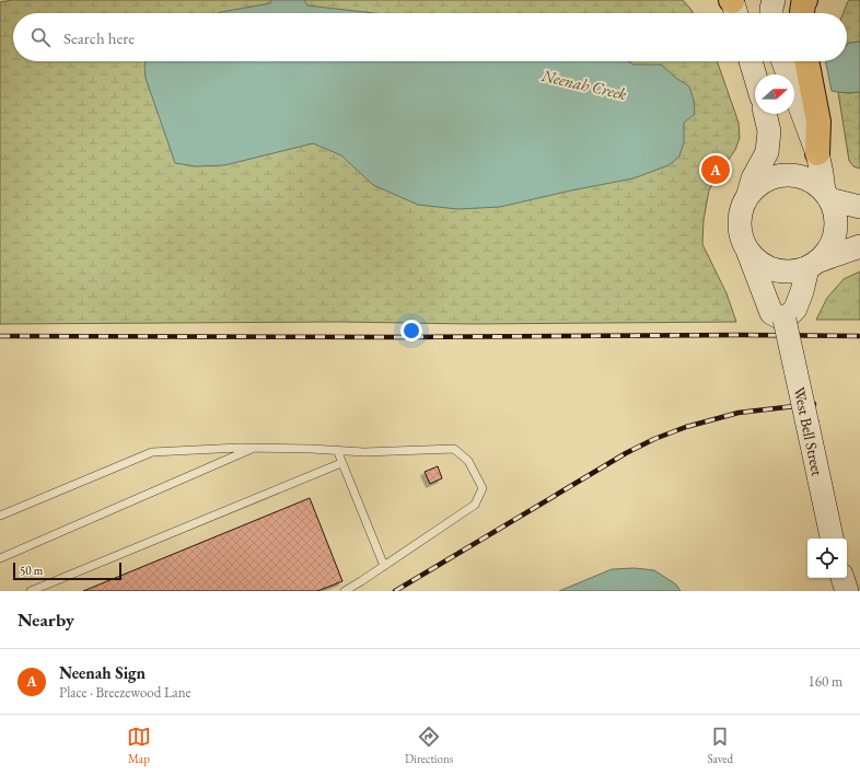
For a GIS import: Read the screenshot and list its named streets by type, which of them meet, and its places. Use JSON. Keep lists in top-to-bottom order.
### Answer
{
  "streets": {
    "main road": ["West Bell Street"]
  },
  "water": ["Neenah Creek"],
  "scale_bar": "50 m",
  "north": "right",
  "page": {
    "search": "Search here",
    "pins": "A",
    "scale": "50 m",
    "heading": "Nearby",
    "list": [
      {
        "mark": "A",
        "name": "Neenah Sign",
        "note": "Place · Breezewood Lane",
        "value": "160 m"
      }
    ],
    "nav": ["Map", "Directions", "Saved"]
  }
}
